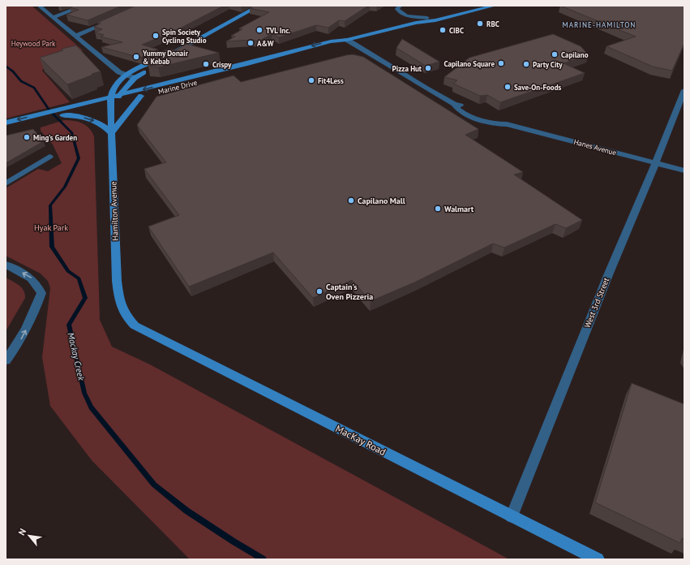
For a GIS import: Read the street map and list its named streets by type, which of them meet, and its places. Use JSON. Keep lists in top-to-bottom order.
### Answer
{
  "streets": {
    "main road": ["Marine Drive", "Hamilton Avenue", "MacKay Road"],
    "street": ["Hanes Avenue", "West 3rd Street"]
  },
  "crossings": [
    ["Marine Drive", "Hanes Avenue"],
    ["Marine Drive", "Hamilton Avenue"],
    ["Hanes Avenue", "West 3rd Street"],
    ["Hamilton Avenue", "MacKay Road"],
    ["West 3rd Street", "MacKay Road"]
  ],
  "districts": ["MARINE-HAMILTON"],
  "water": ["Mackay Creek"],
  "parks": ["Heywood Park", "Hyak Park"],
  "places": [
    "RBC",
    "TVL Inc.",
    "CIBC",
    "Spin Society Cycling Studio",
    "A&W",
    "Capilano",
    "Yummy Donair & Kebab",
    "Capilano Square",
    "Crispy",
    "Party City",
    "Pizza Hut",
    "Fit4Less",
    "Save-On-Foods",
    "Ming’s Garden",
    "Capilano Mall",
    "Walmart",
    "Captain's Oven Pizzeria"
  ],
  "north": "top left"
}
